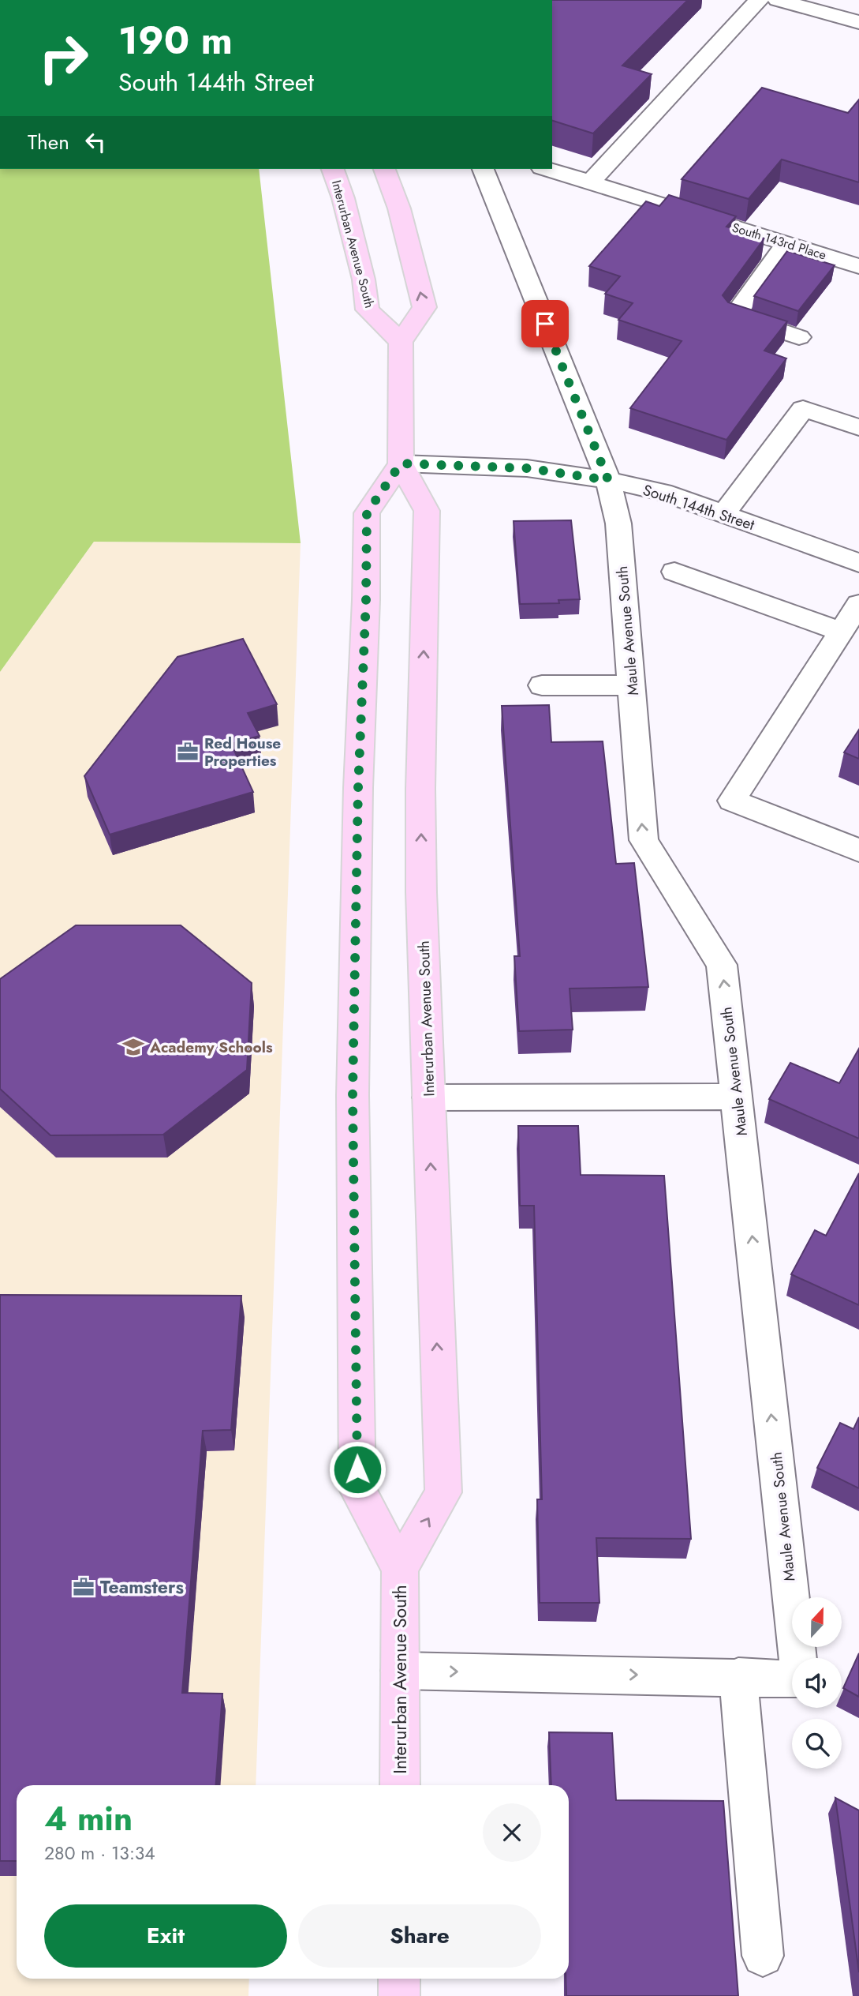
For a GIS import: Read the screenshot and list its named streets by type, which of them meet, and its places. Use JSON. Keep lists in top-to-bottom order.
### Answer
{
  "streets": {
    "main road": ["Interurban Avenue South"],
    "street": ["South 143rd Place", "South 144th Street", "Maule Avenue South"]
  },
  "crossings": [
    ["Interurban Avenue South", "South 144th Street"],
    ["South 144th Street", "Maule Avenue South"]
  ],
  "one_way": ["Maule Avenue South"],
  "places": {
    "office": ["Red House Properties", "Teamsters"],
    "school or university": ["Academy Schools"]
  },
  "north": "top",
  "page": {
    "turn": ["190 m", "South 144th Street"],
    "then": "Then",
    "heading": ["4 min", "280 m · 13:34"],
    "buttons": ["Exit", "Share"]
  }
}
